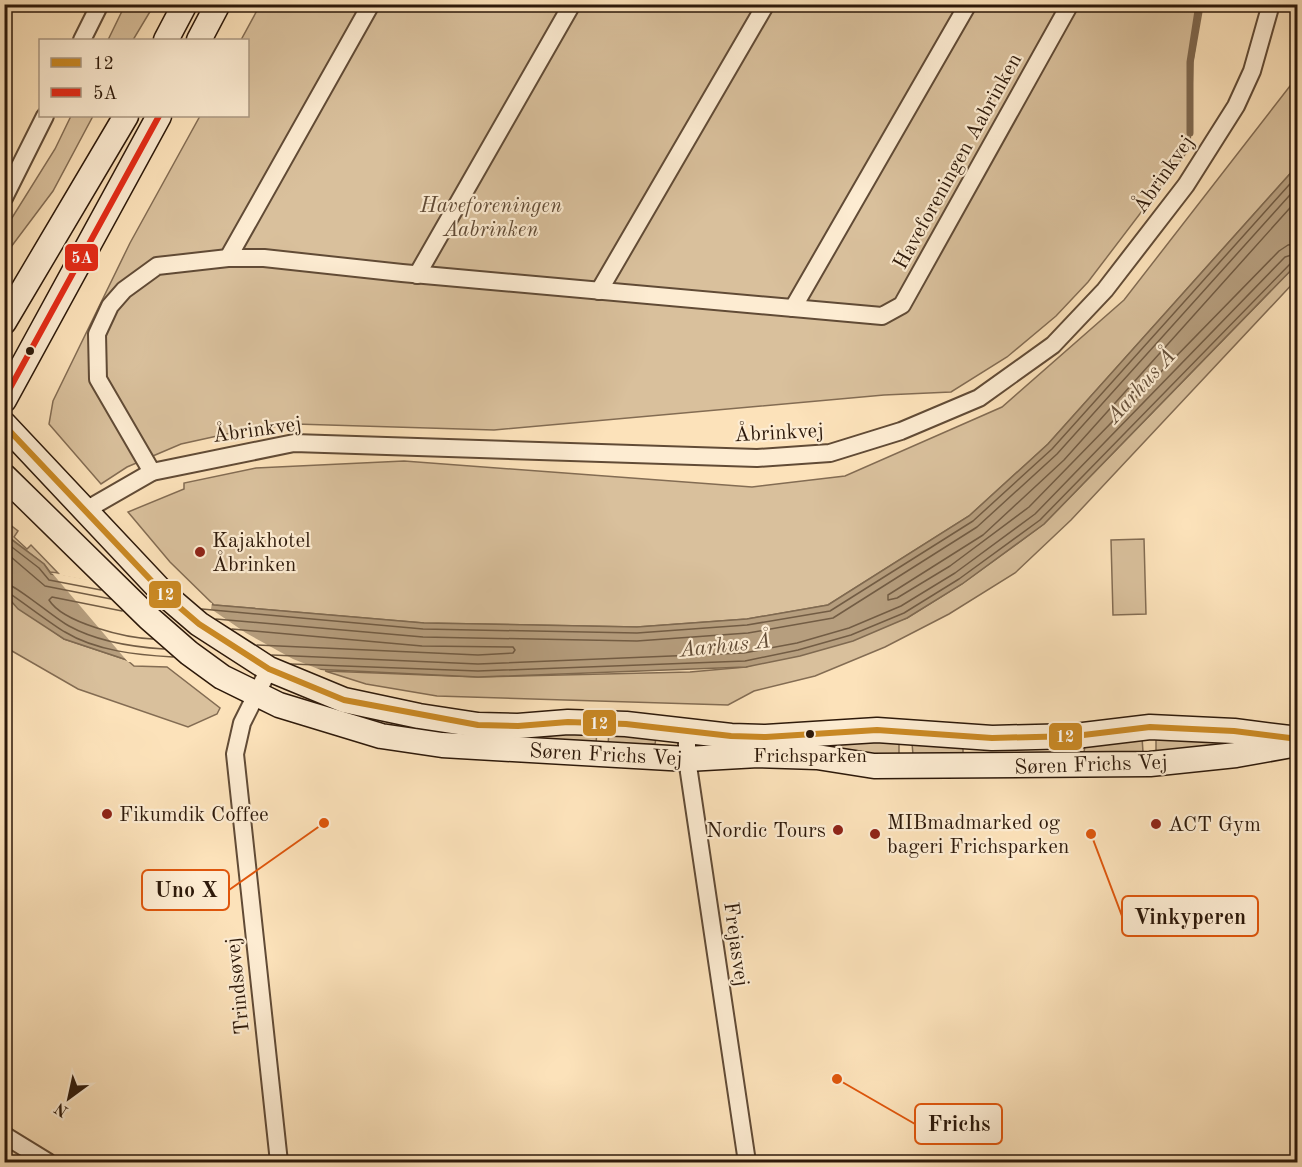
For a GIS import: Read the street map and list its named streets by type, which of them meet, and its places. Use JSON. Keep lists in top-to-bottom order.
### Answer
{
  "streets": {
    "street": [
      "Haveforeningen Aabrinken",
      "Åbrinkvej",
      "Søren Frichs Vej",
      "Frejasvej",
      "Trindsøvej"
    ]
  },
  "crossings": [
    ["Haveforeningen Aabrinken", "Åbrinkvej"],
    ["Åbrinkvej", "Søren Frichs Vej"],
    ["Søren Frichs Vej", "Frejasvej"],
    ["Søren Frichs Vej", "Trindsøvej"]
  ],
  "water": ["Aarhus Å"],
  "parks": ["Haveforeningen Aabrinken"],
  "places": [
    "Kajakhotel Åbrinken",
    "Frichsparken",
    "Fikumdik Coffee",
    "Uno X",
    "ACT Gym",
    "Nordic Tours",
    "MIBmadmarked og bageri Frichsparken",
    "Vinkyperen",
    "Frichs"
  ],
  "lines": ["transit line 5A", "transit line 12"],
  "legend": ["12", "5A"],
  "north": "bottom left"
}
